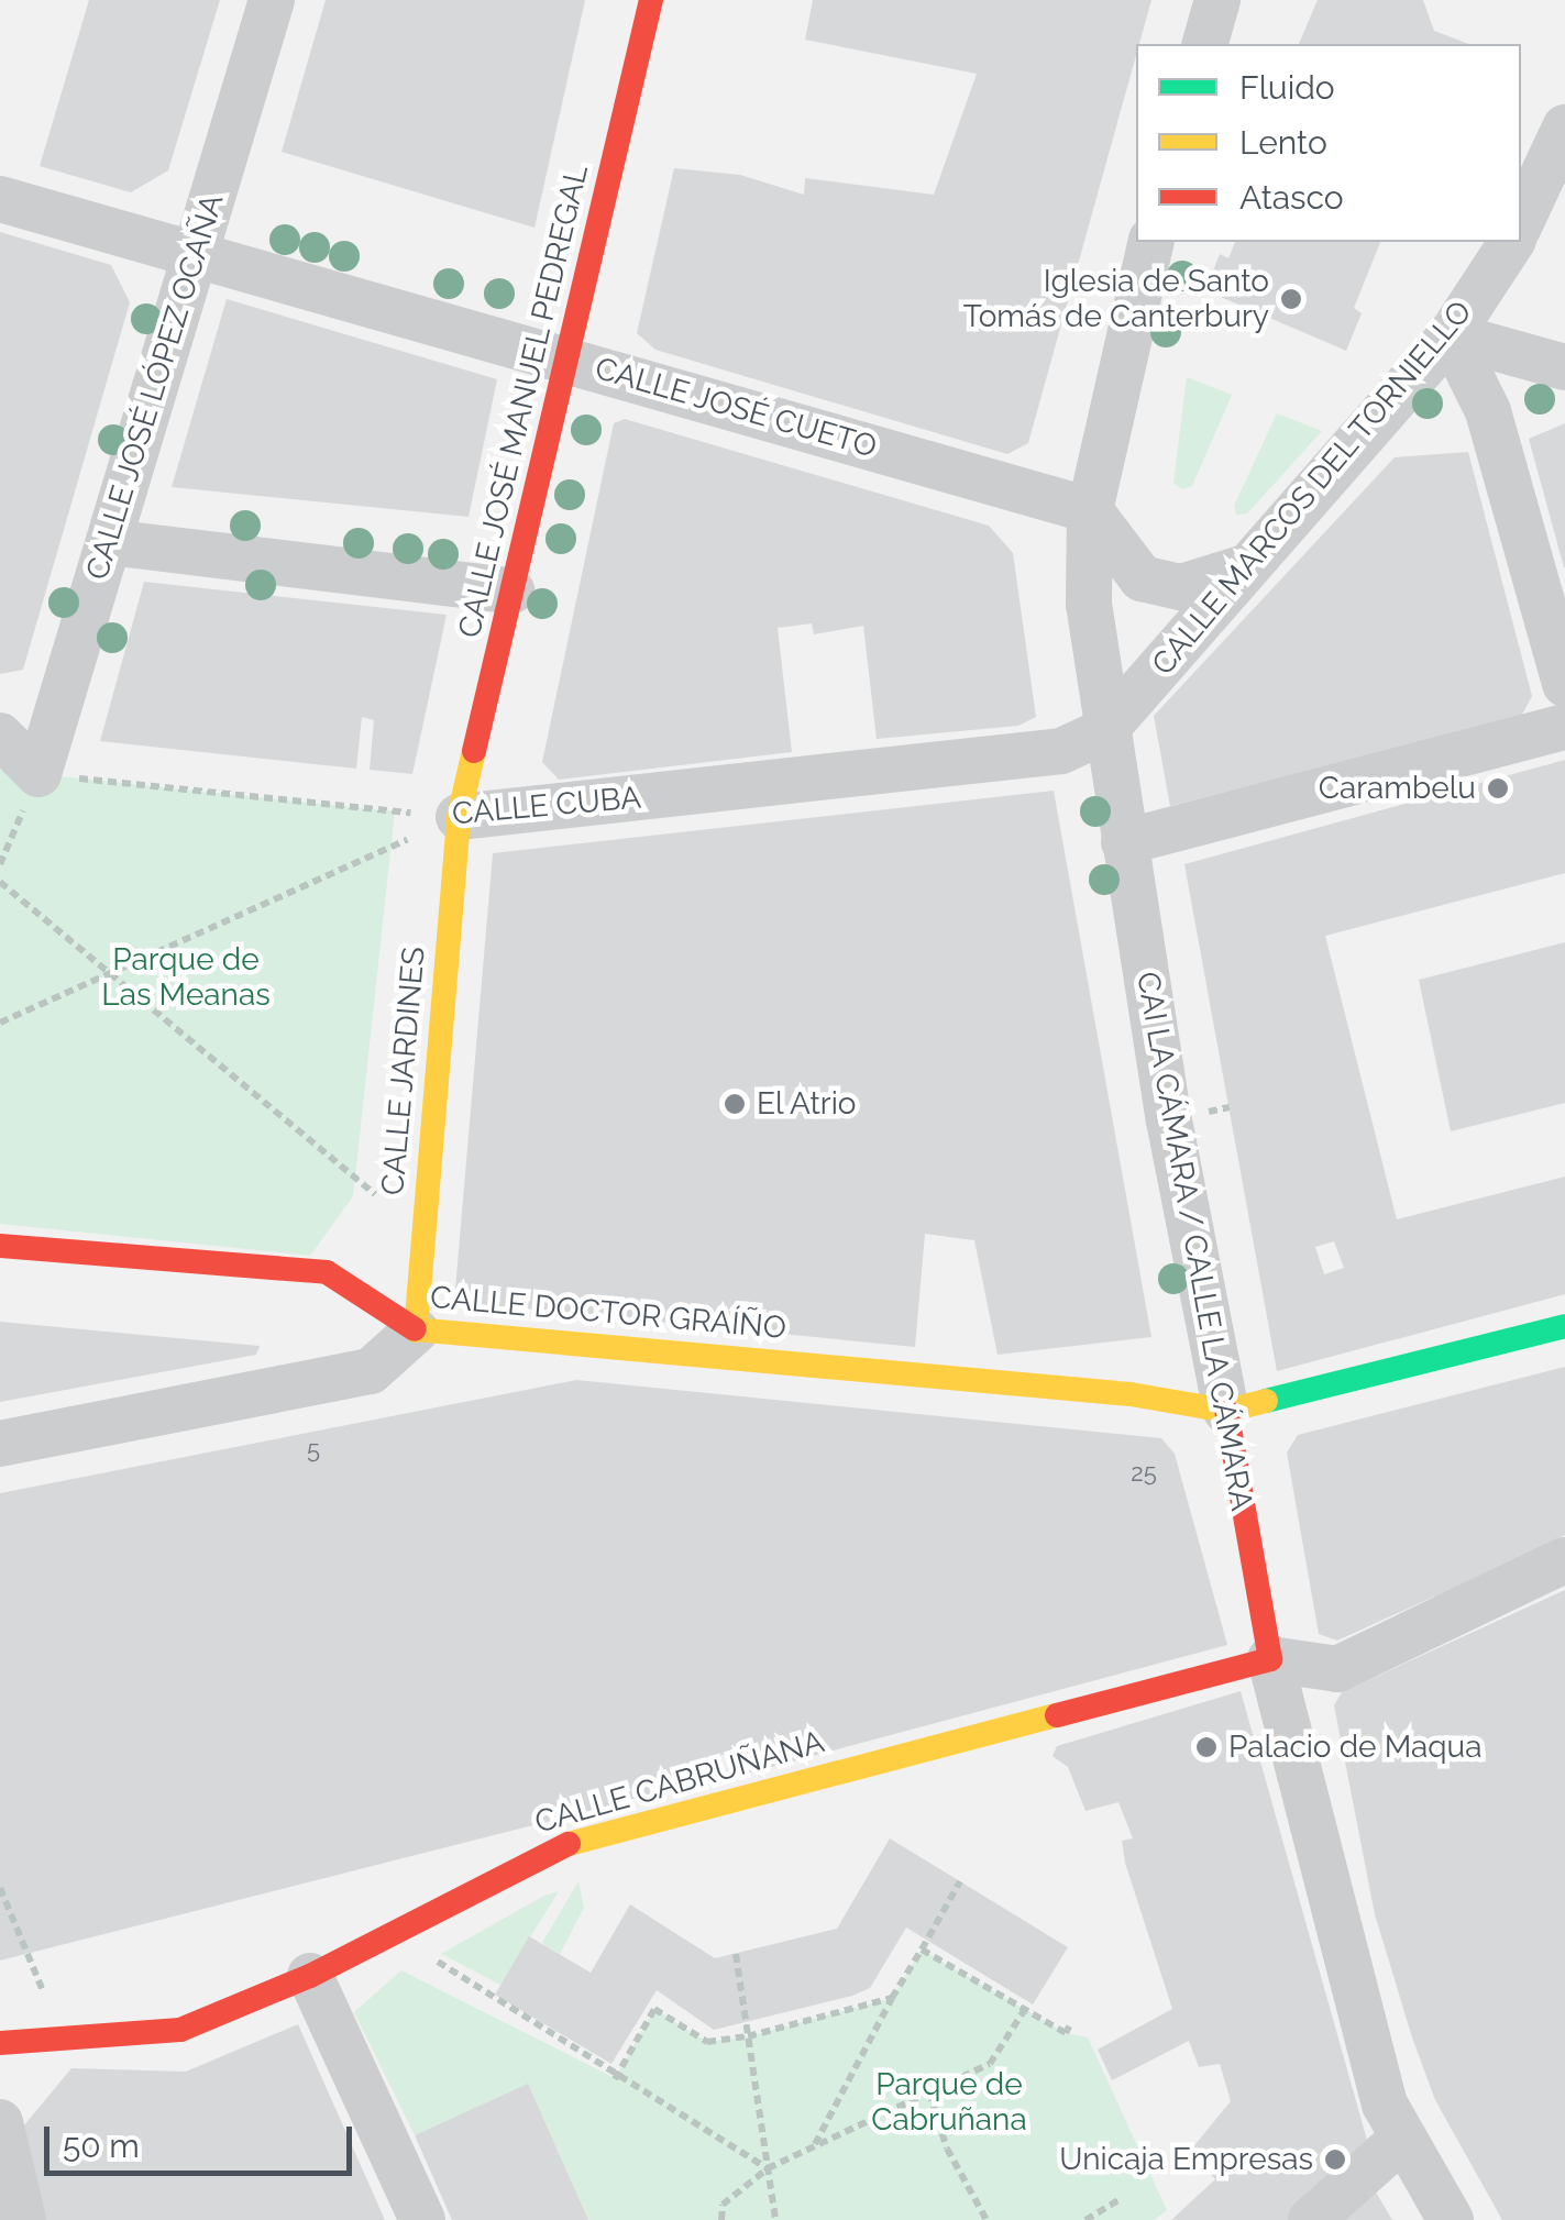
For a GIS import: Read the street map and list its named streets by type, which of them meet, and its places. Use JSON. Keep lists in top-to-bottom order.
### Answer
{
  "streets": {
    "street": [
      "CALLE JOSÉ LÓPEZ OCAÑA",
      "CALLE JOSÉ MANUEL PEDREGAL",
      "CALLE JOSÉ CUETO",
      "CALLE MARCOS DEL TORNIELLO",
      "CALLE CUBA",
      "CALLE JARDINES",
      "CAI LA CÁMARA / CALLE LA CÁMARA",
      "CALLE DOCTOR GRAÍÑO",
      "CALLE CABRUÑANA"
    ]
  },
  "crossings": [
    ["CALLE JOSÉ LÓPEZ OCAÑA", "CALLE JOSÉ CUETO"],
    ["CALLE JOSÉ LÓPEZ OCAÑA", "CALLE CUBA"],
    ["CALLE JOSÉ MANUEL PEDREGAL", "CALLE JOSÉ CUETO"],
    ["CALLE JOSÉ MANUEL PEDREGAL", "CALLE CUBA"],
    ["CALLE JOSÉ MANUEL PEDREGAL", "CALLE JARDINES"],
    ["CALLE JOSÉ CUETO", "CAI LA CÁMARA / CALLE LA CÁMARA"],
    ["CALLE MARCOS DEL TORNIELLO", "CALLE CUBA"],
    ["CALLE MARCOS DEL TORNIELLO", "CAI LA CÁMARA / CALLE LA CÁMARA"],
    ["CALLE CUBA", "CALLE JARDINES"],
    ["CALLE CUBA", "CAI LA CÁMARA / CALLE LA CÁMARA"],
    ["CALLE JARDINES", "CALLE DOCTOR GRAÍÑO"],
    ["CAI LA CÁMARA / CALLE LA CÁMARA", "CALLE DOCTOR GRAÍÑO"],
    ["CAI LA CÁMARA / CALLE LA CÁMARA", "CALLE CABRUÑANA"]
  ],
  "parks": ["Parque de Las Meanas", "Parque de Cabruñana"],
  "places": [
    "Iglesia de Santo Tomás de Canterbury",
    "Carambelu",
    "El Atrio",
    "Palacio de Maqua",
    "Unicaja Empresas"
  ],
  "house_numbers": ["5", "25"],
  "legend": ["Fluido", "Lento", "Atasco"],
  "scale_bar": "50 m"
}
